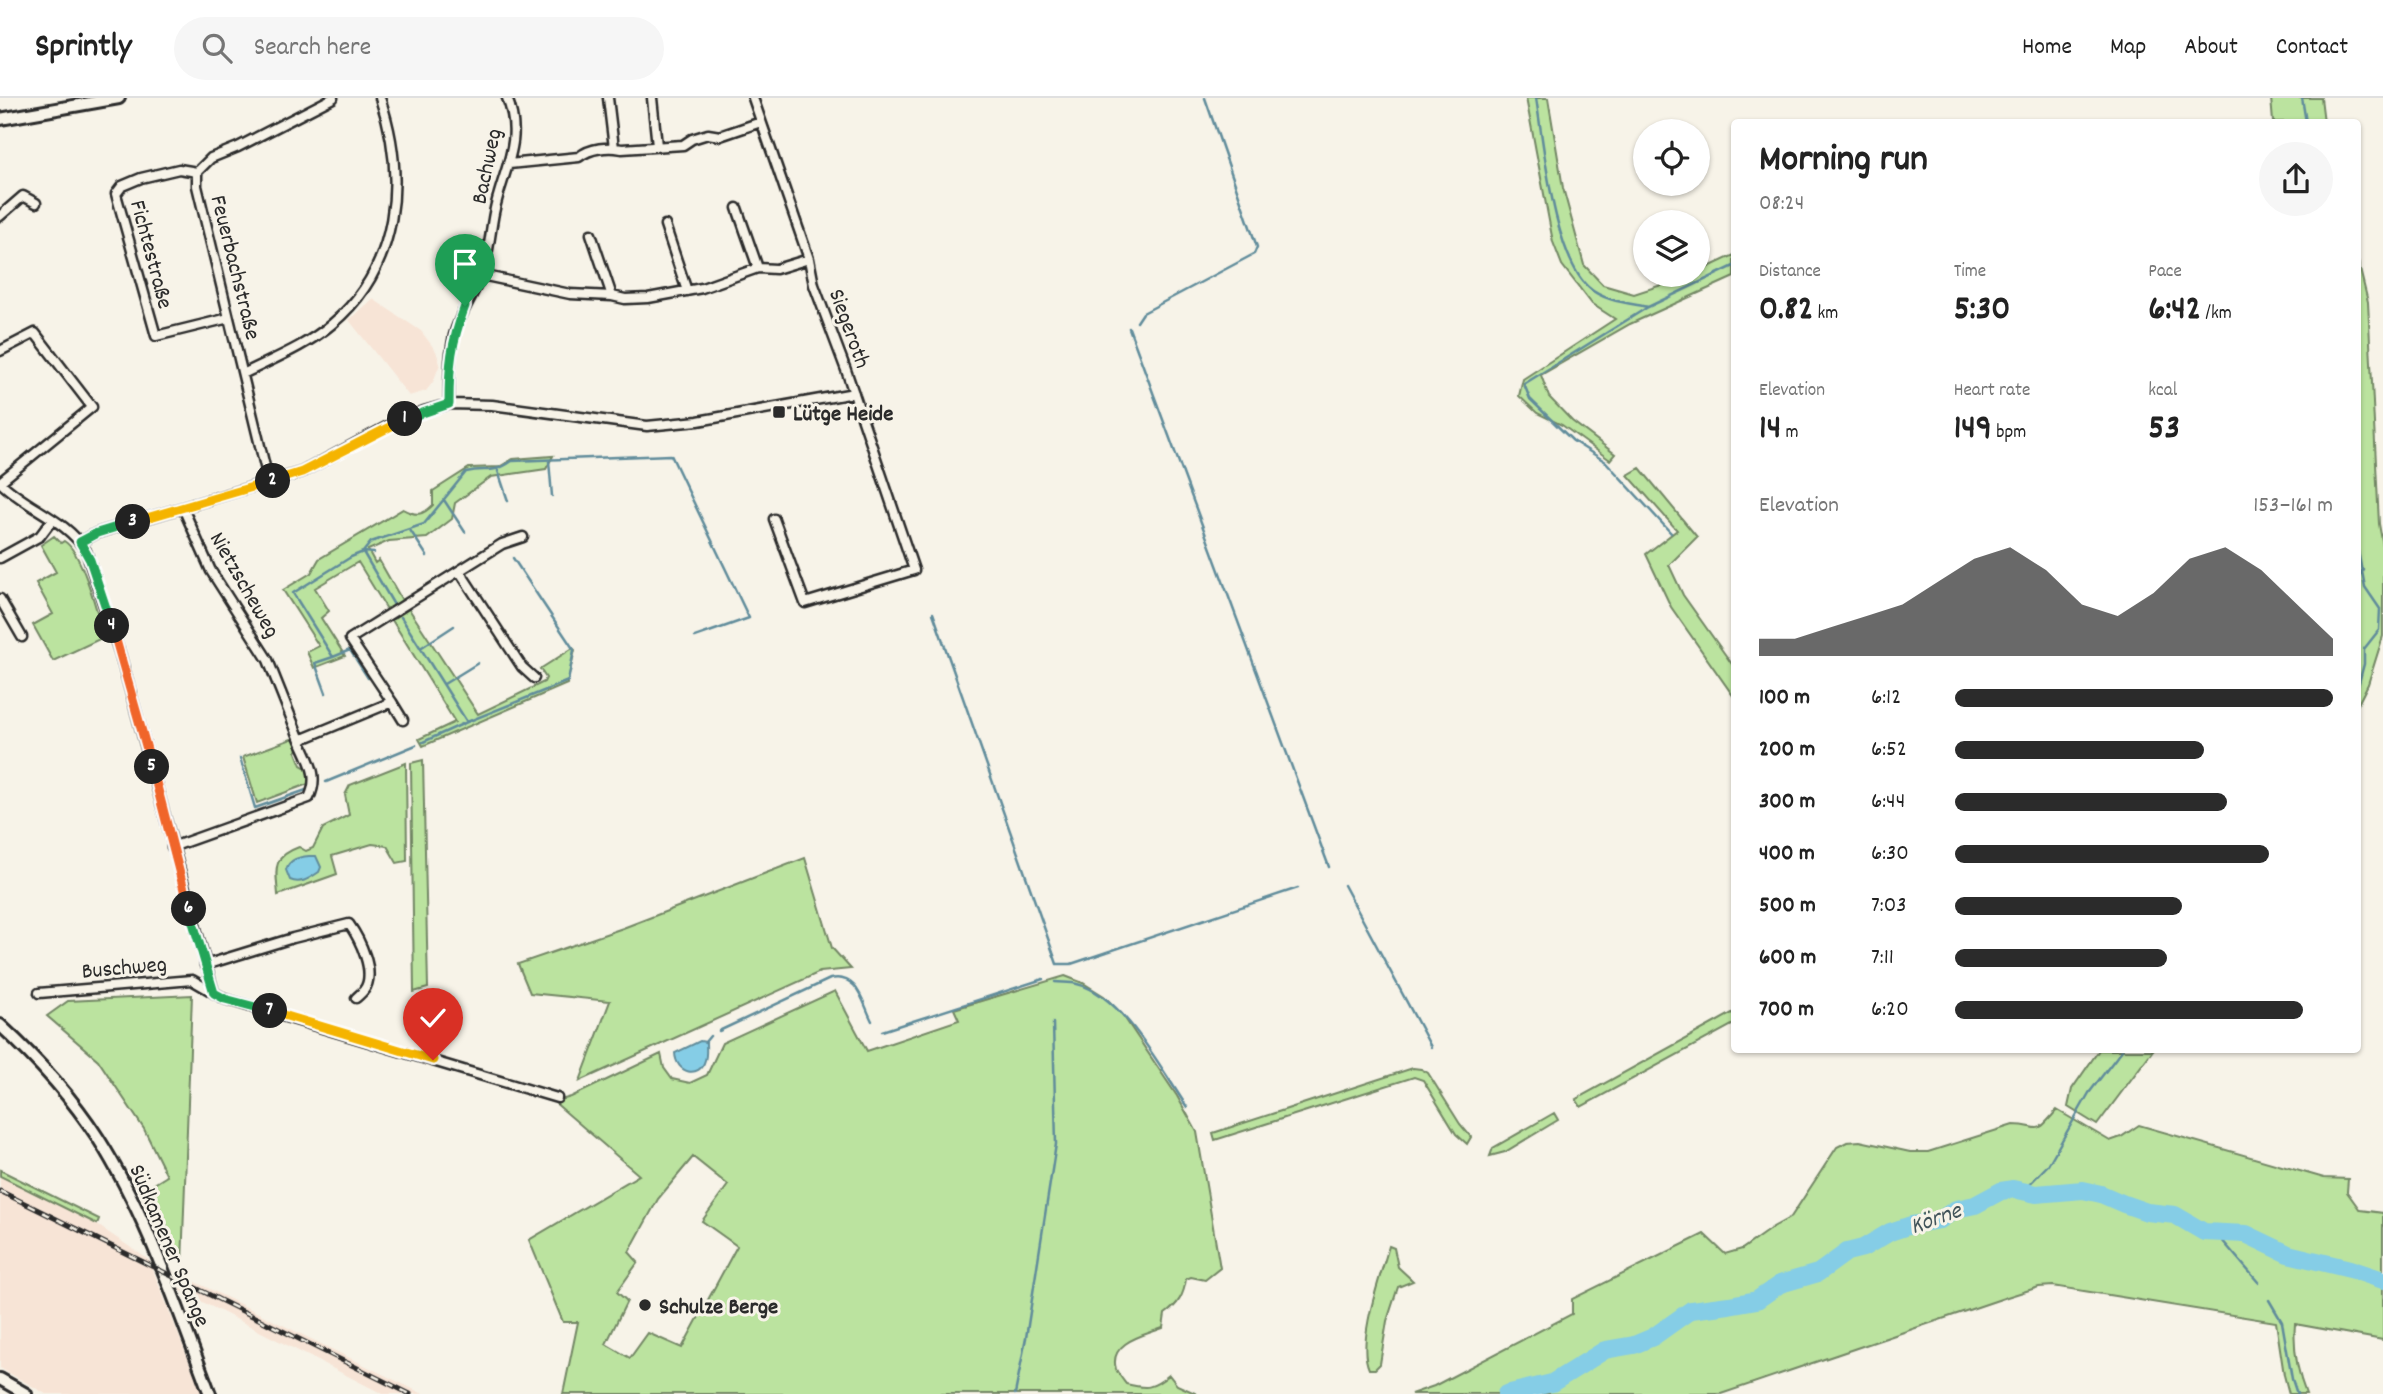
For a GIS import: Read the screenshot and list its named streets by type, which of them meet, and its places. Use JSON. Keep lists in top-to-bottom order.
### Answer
{
  "streets": {
    "street": [
      "Bachweg",
      "Fichtestraße",
      "Feuerbachstraße",
      "Siegeroth",
      "Nietzscheweg",
      "Buschweg",
      "Südkamener Spange"
    ]
  },
  "crossings": [
    ["Fichtestraße", "Feuerbachstraße"]
  ],
  "water": ["Körne"],
  "places": {
    "transit": ["Lütge Heide"],
    "other": ["Schulze Berge"]
  },
  "page": {
    "header": "Sprintly",
    "search": "Search here",
    "nav": [
      "Home",
      "Map",
      "About",
      "Contact"
    ],
    "heading": ["Morning run", "08:24"],
    "stats": [
      ["Distance", "0.82 km"],
      ["Time", "5:30"],
      ["Pace", "6:42 /km"],
      ["Elevation", "14 m"],
      ["Heart rate", "149 bpm"],
      ["kcal", "53"]
    ],
    "pins": [
      "1",
      "2",
      "3",
      "4",
      "5",
      "6",
      "7"
    ],
    "chart": ["Elevation", "153–161 m"],
    "list": [
      {
        "name": "100 m",
        "note": "6:12"
      },
      {
        "name": "200 m",
        "note": "6:52"
      },
      {
        "name": "300 m",
        "note": "6:44"
      },
      {
        "name": "400 m",
        "note": "6:30"
      },
      {
        "name": "500 m",
        "note": "7:03"
      },
      {
        "name": "600 m",
        "note": "7:11"
      },
      {
        "name": "700 m",
        "note": "6:20"
      }
    ]
  }
}
